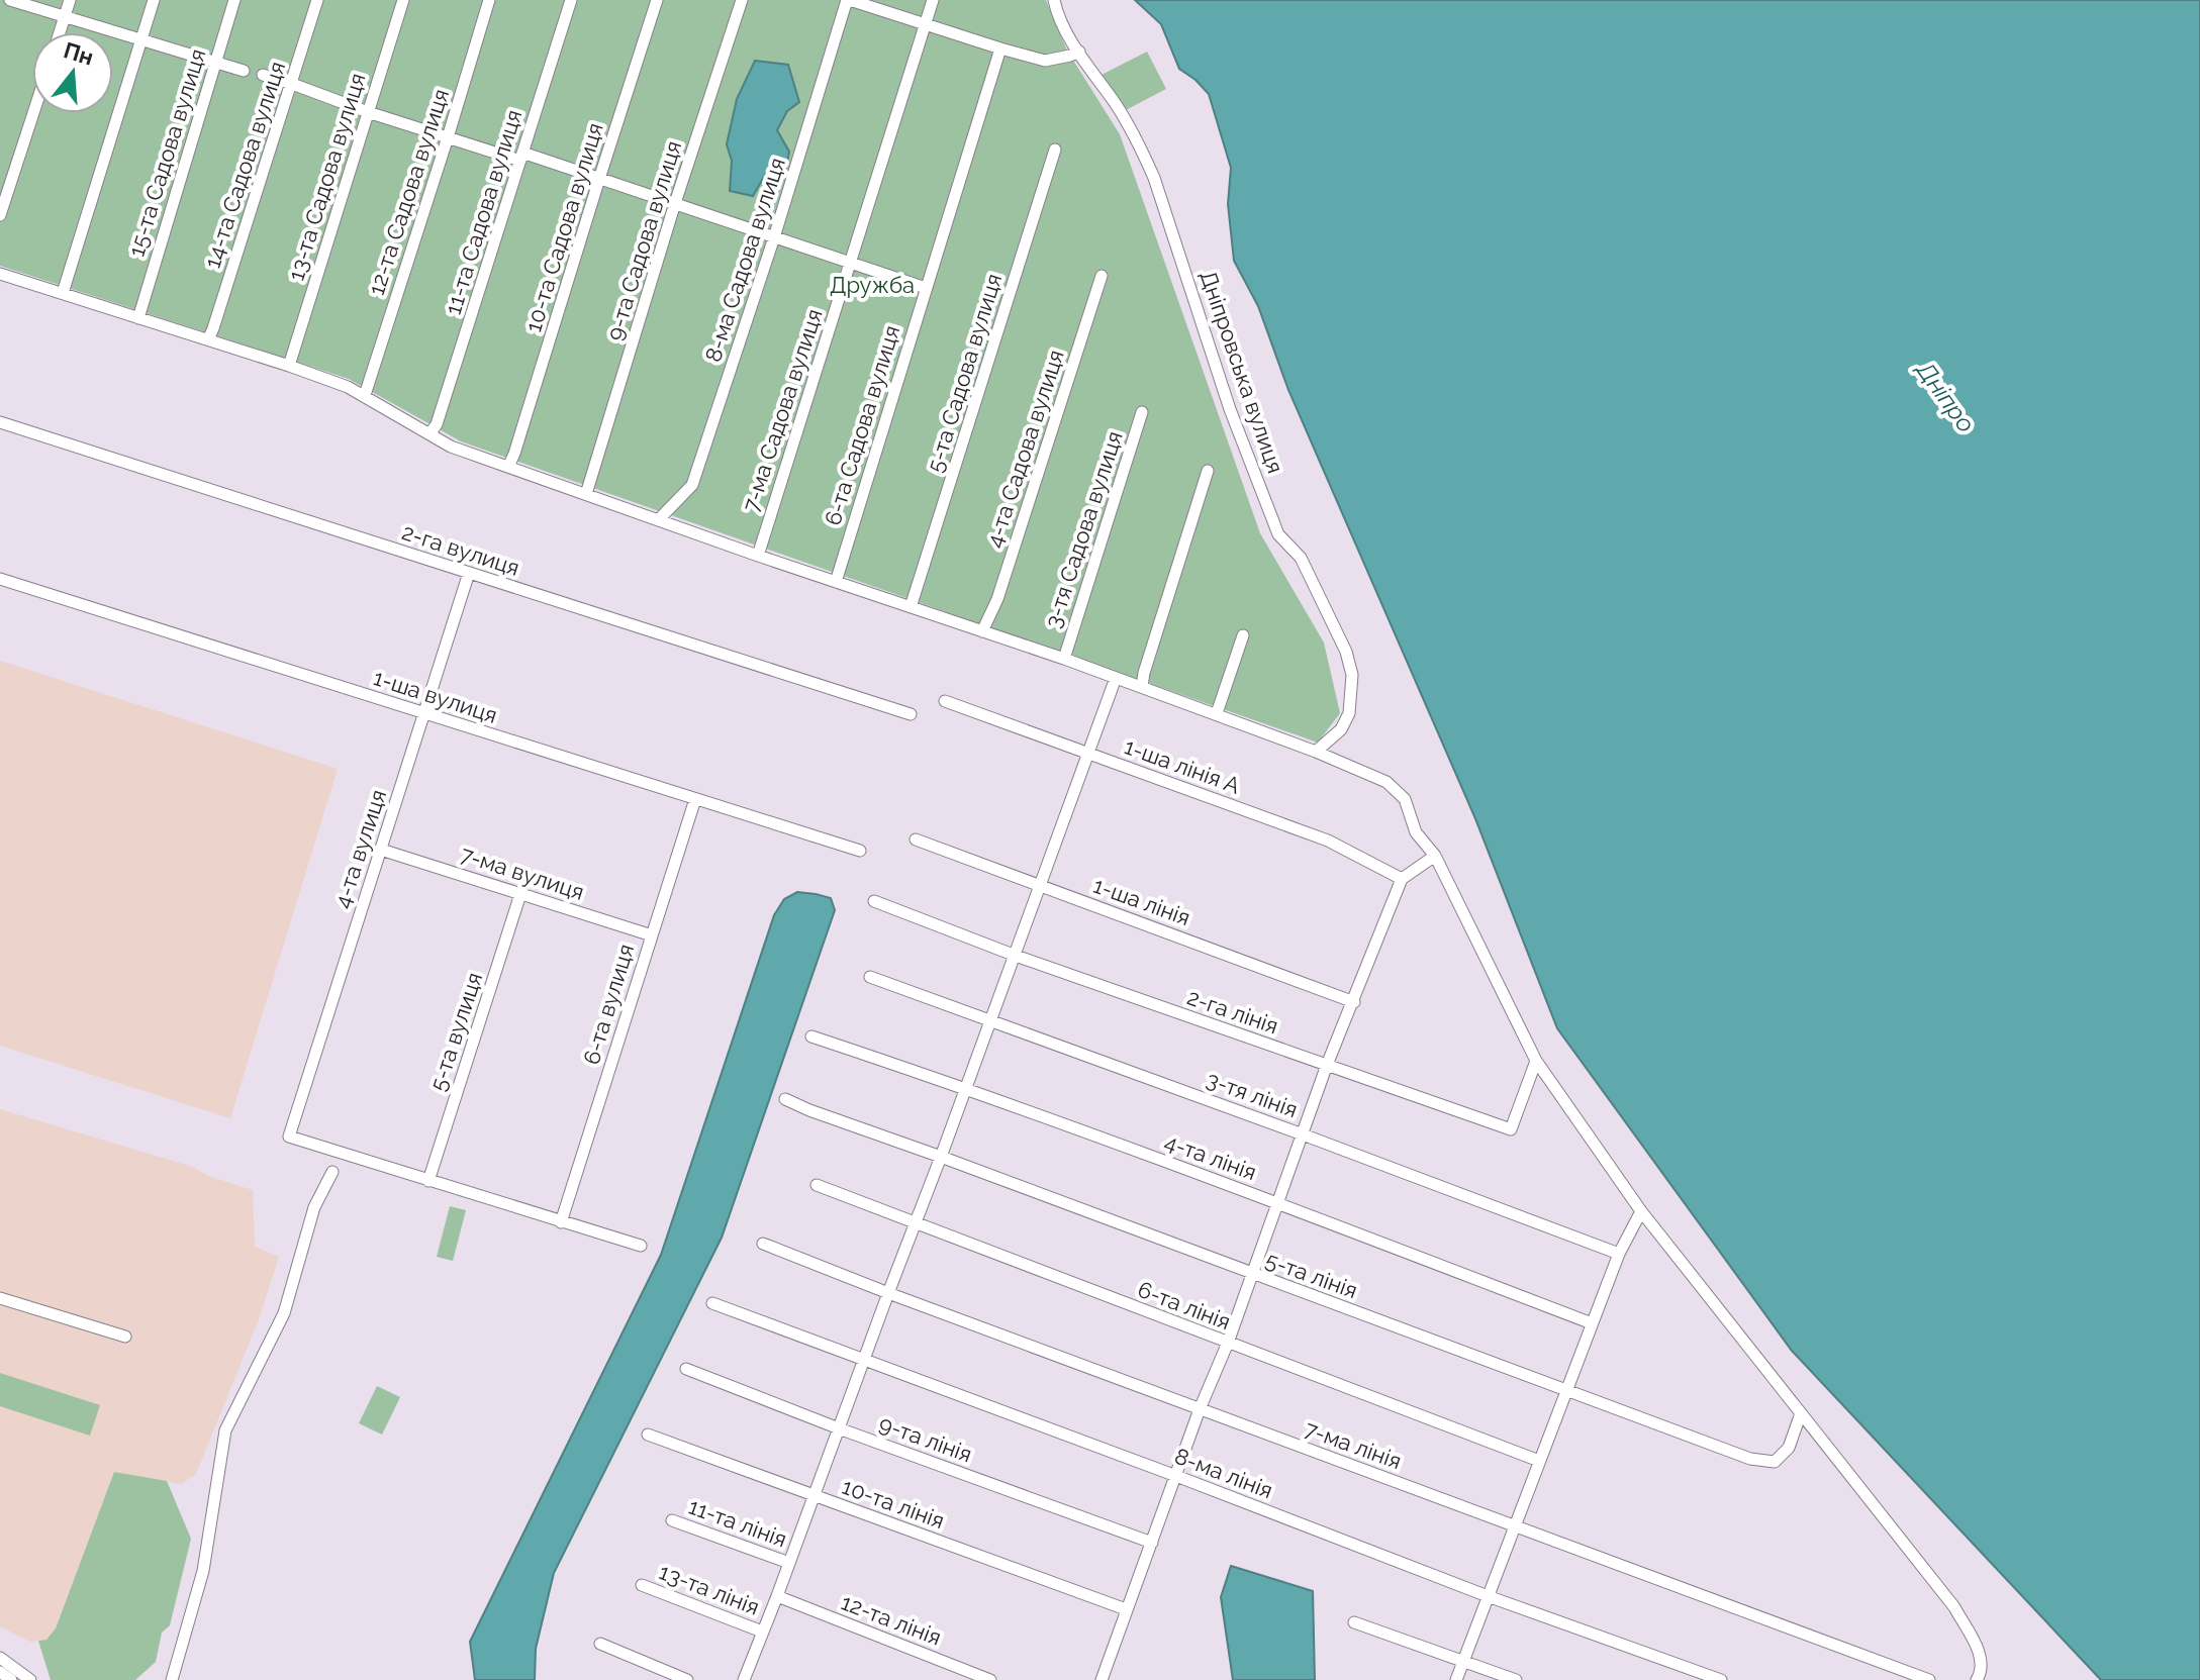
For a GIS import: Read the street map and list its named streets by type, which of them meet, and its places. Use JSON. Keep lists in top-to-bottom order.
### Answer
{
  "streets": {
    "street": [
      "15-та Садова вулиця",
      "14-та Садова вулиця",
      "13-та Садова вулиця",
      "12-та Садова вулиця",
      "11-та Садова вулиця",
      "10-та Садова вулиця",
      "9-та Садова вулиця",
      "8-ма Садова вулиця",
      "Дніпровська вулиця",
      "5-та Садова вулиця",
      "7-ма Садова вулиця",
      "6-та Садова вулиця",
      "4-та Садова вулиця",
      "3-тя Садова вулиця",
      "2-га вулиця",
      "1-ша вулиця",
      "1-ша лінія А",
      "4-та вулиця",
      "7-ма вулиця",
      "1-ша лінія",
      "6-та вулиця",
      "2-га лінія",
      "5-та вулиця",
      "3-тя лінія",
      "4-та лінія",
      "5-та лінія",
      "6-та лінія",
      "9-та лінія",
      "7-ма лінія",
      "8-ма лінія",
      "10-та лінія",
      "11-та лінія",
      "13-та лінія",
      "12-та лінія"
    ]
  },
  "crossings": [
    ["2-га вулиця", "4-та вулиця"],
    ["1-ша вулиця", "4-та вулиця"],
    ["1-ша вулиця", "6-та вулиця"],
    ["4-та вулиця", "7-ма вулиця"],
    ["4-та вулиця", "5-та вулиця"],
    ["7-ма вулиця", "6-та вулиця"],
    ["7-ма вулиця", "5-та вулиця"]
  ],
  "water": ["Дніпро"],
  "parks": ["Дружба"],
  "north": "top"
}
